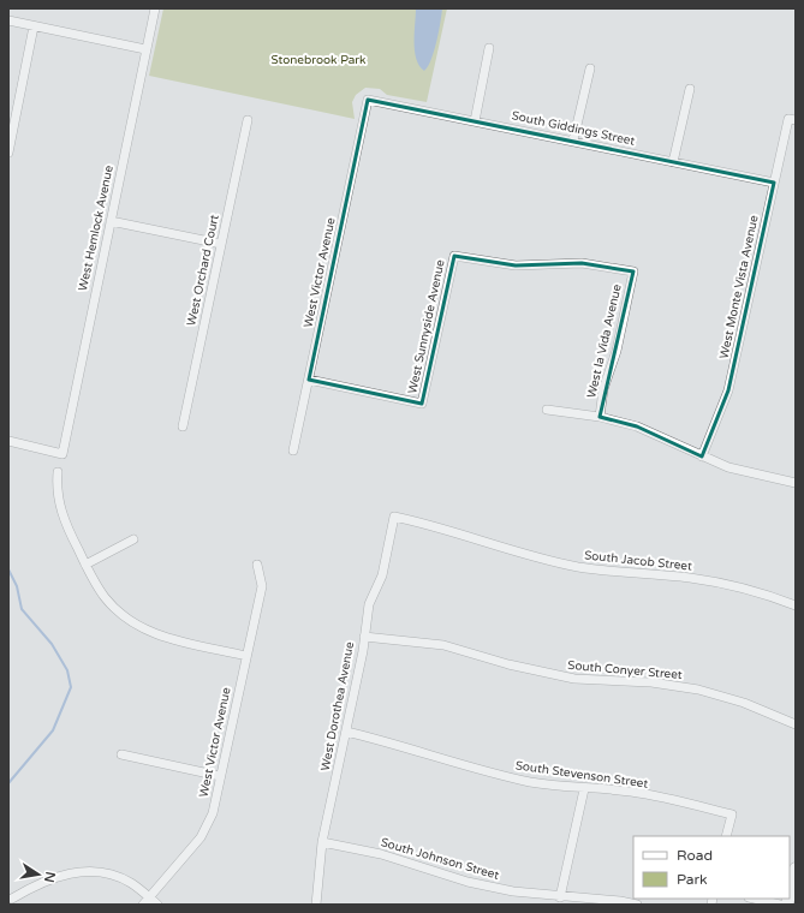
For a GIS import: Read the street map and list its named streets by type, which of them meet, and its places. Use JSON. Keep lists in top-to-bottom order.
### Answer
{
  "streets": {
    "street": [
      "South Giddings Street",
      "West Hemlock Avenue",
      "West Orchard Court",
      "West Victor Avenue",
      "West Monte Vista Avenue",
      "West Sunnyside Avenue",
      "West la Vida Avenue",
      "South Jacob Street",
      "South Conyer Street",
      "West Dorothea Avenue",
      "South Stevenson Street",
      "South Johnson Street"
    ]
  },
  "crossings": [
    ["South Giddings Street", "West Victor Avenue"],
    ["South Giddings Street", "West Monte Vista Avenue"],
    ["West Victor Avenue", "West Sunnyside Avenue"],
    ["West Sunnyside Avenue", "West la Vida Avenue"],
    ["South Jacob Street", "West Dorothea Avenue"],
    ["South Conyer Street", "West Dorothea Avenue"],
    ["West Dorothea Avenue", "South Stevenson Street"],
    ["West Dorothea Avenue", "South Johnson Street"]
  ],
  "parks": ["Stonebrook Park"],
  "legend": ["Road", "Park"],
  "north": "right"
}
